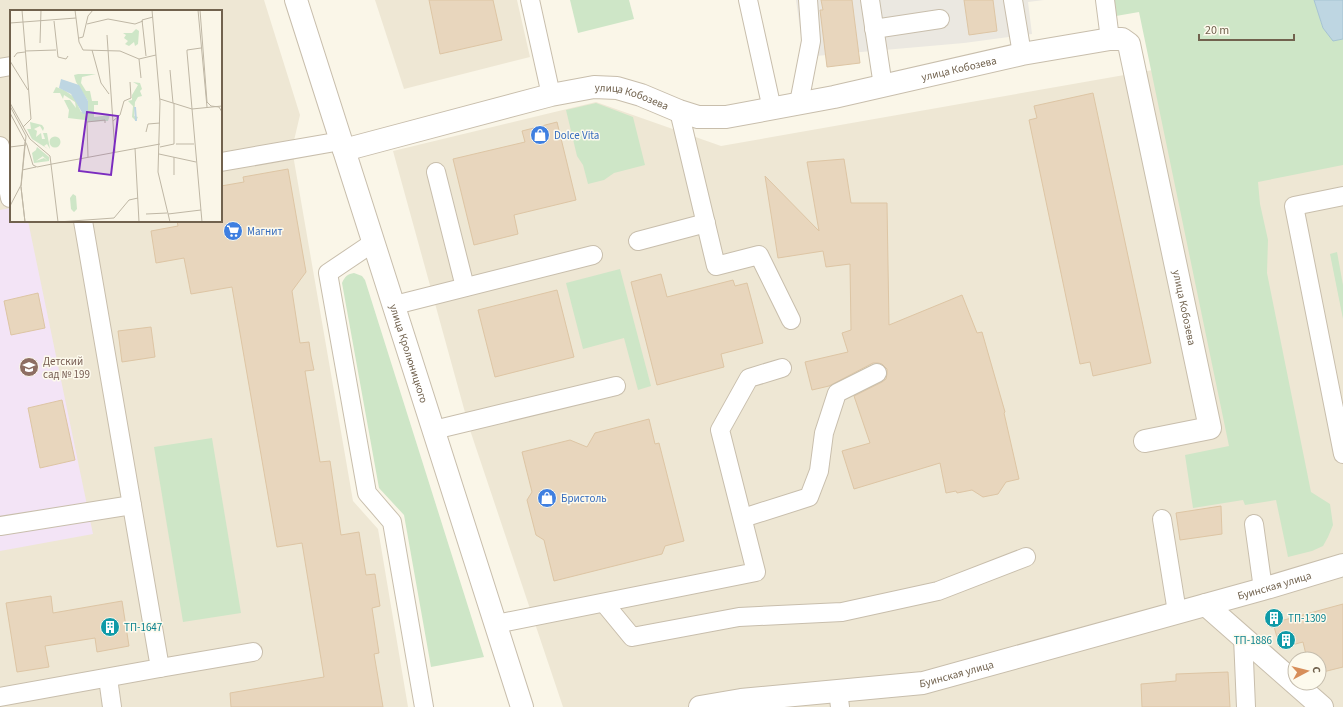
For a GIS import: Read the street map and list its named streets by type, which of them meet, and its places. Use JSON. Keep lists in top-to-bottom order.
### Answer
{
  "streets": {
    "street": ["улица Кобозева", "улица Кролюницкого", "Буинская улица"]
  },
  "crossings": [
    ["улица Кобозева", "улица Кролюницкого"]
  ],
  "places": {
    "shop": ["Dolce Vita", "Бристоль"],
    "supermarket": ["Магнит"],
    "school or university": ["Детский сад № 199"],
    "building": ["ТП-1309", "ТП-1647", "ТП-1886"]
  },
  "scale_bar": "20 m",
  "north": "right"
}
